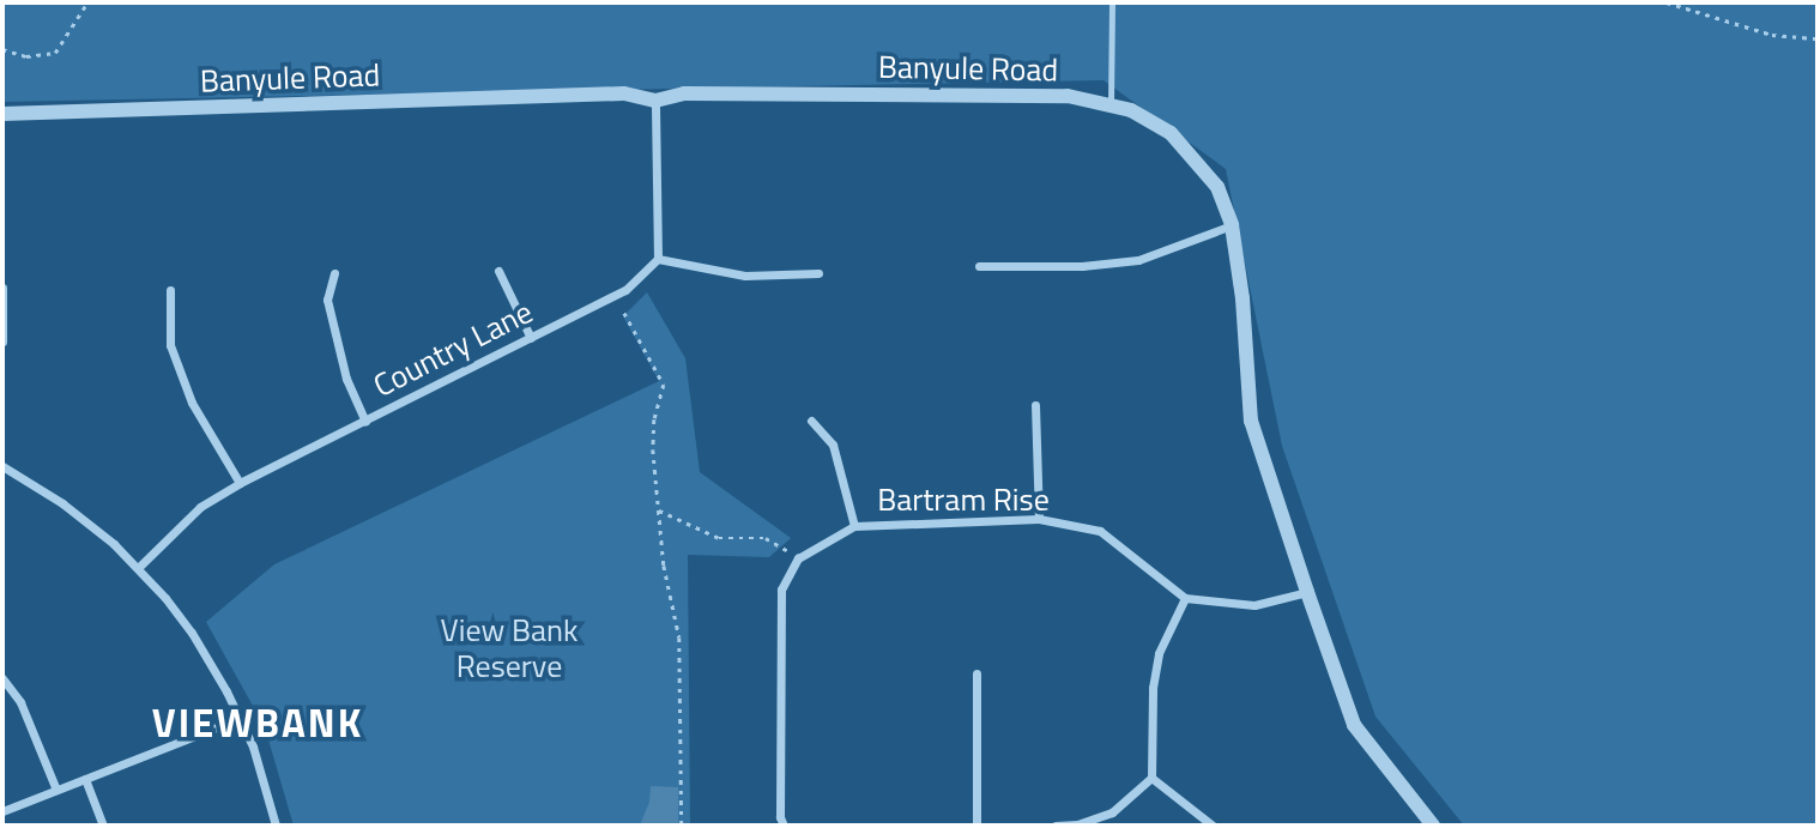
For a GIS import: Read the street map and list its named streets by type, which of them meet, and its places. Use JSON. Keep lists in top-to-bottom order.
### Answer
{
  "streets": {
    "street": ["Banyule Road", "Country Lane", "Bartram Rise"]
  },
  "districts": ["VIEWBANK"],
  "parks": ["View Bank Reserve"]
}
